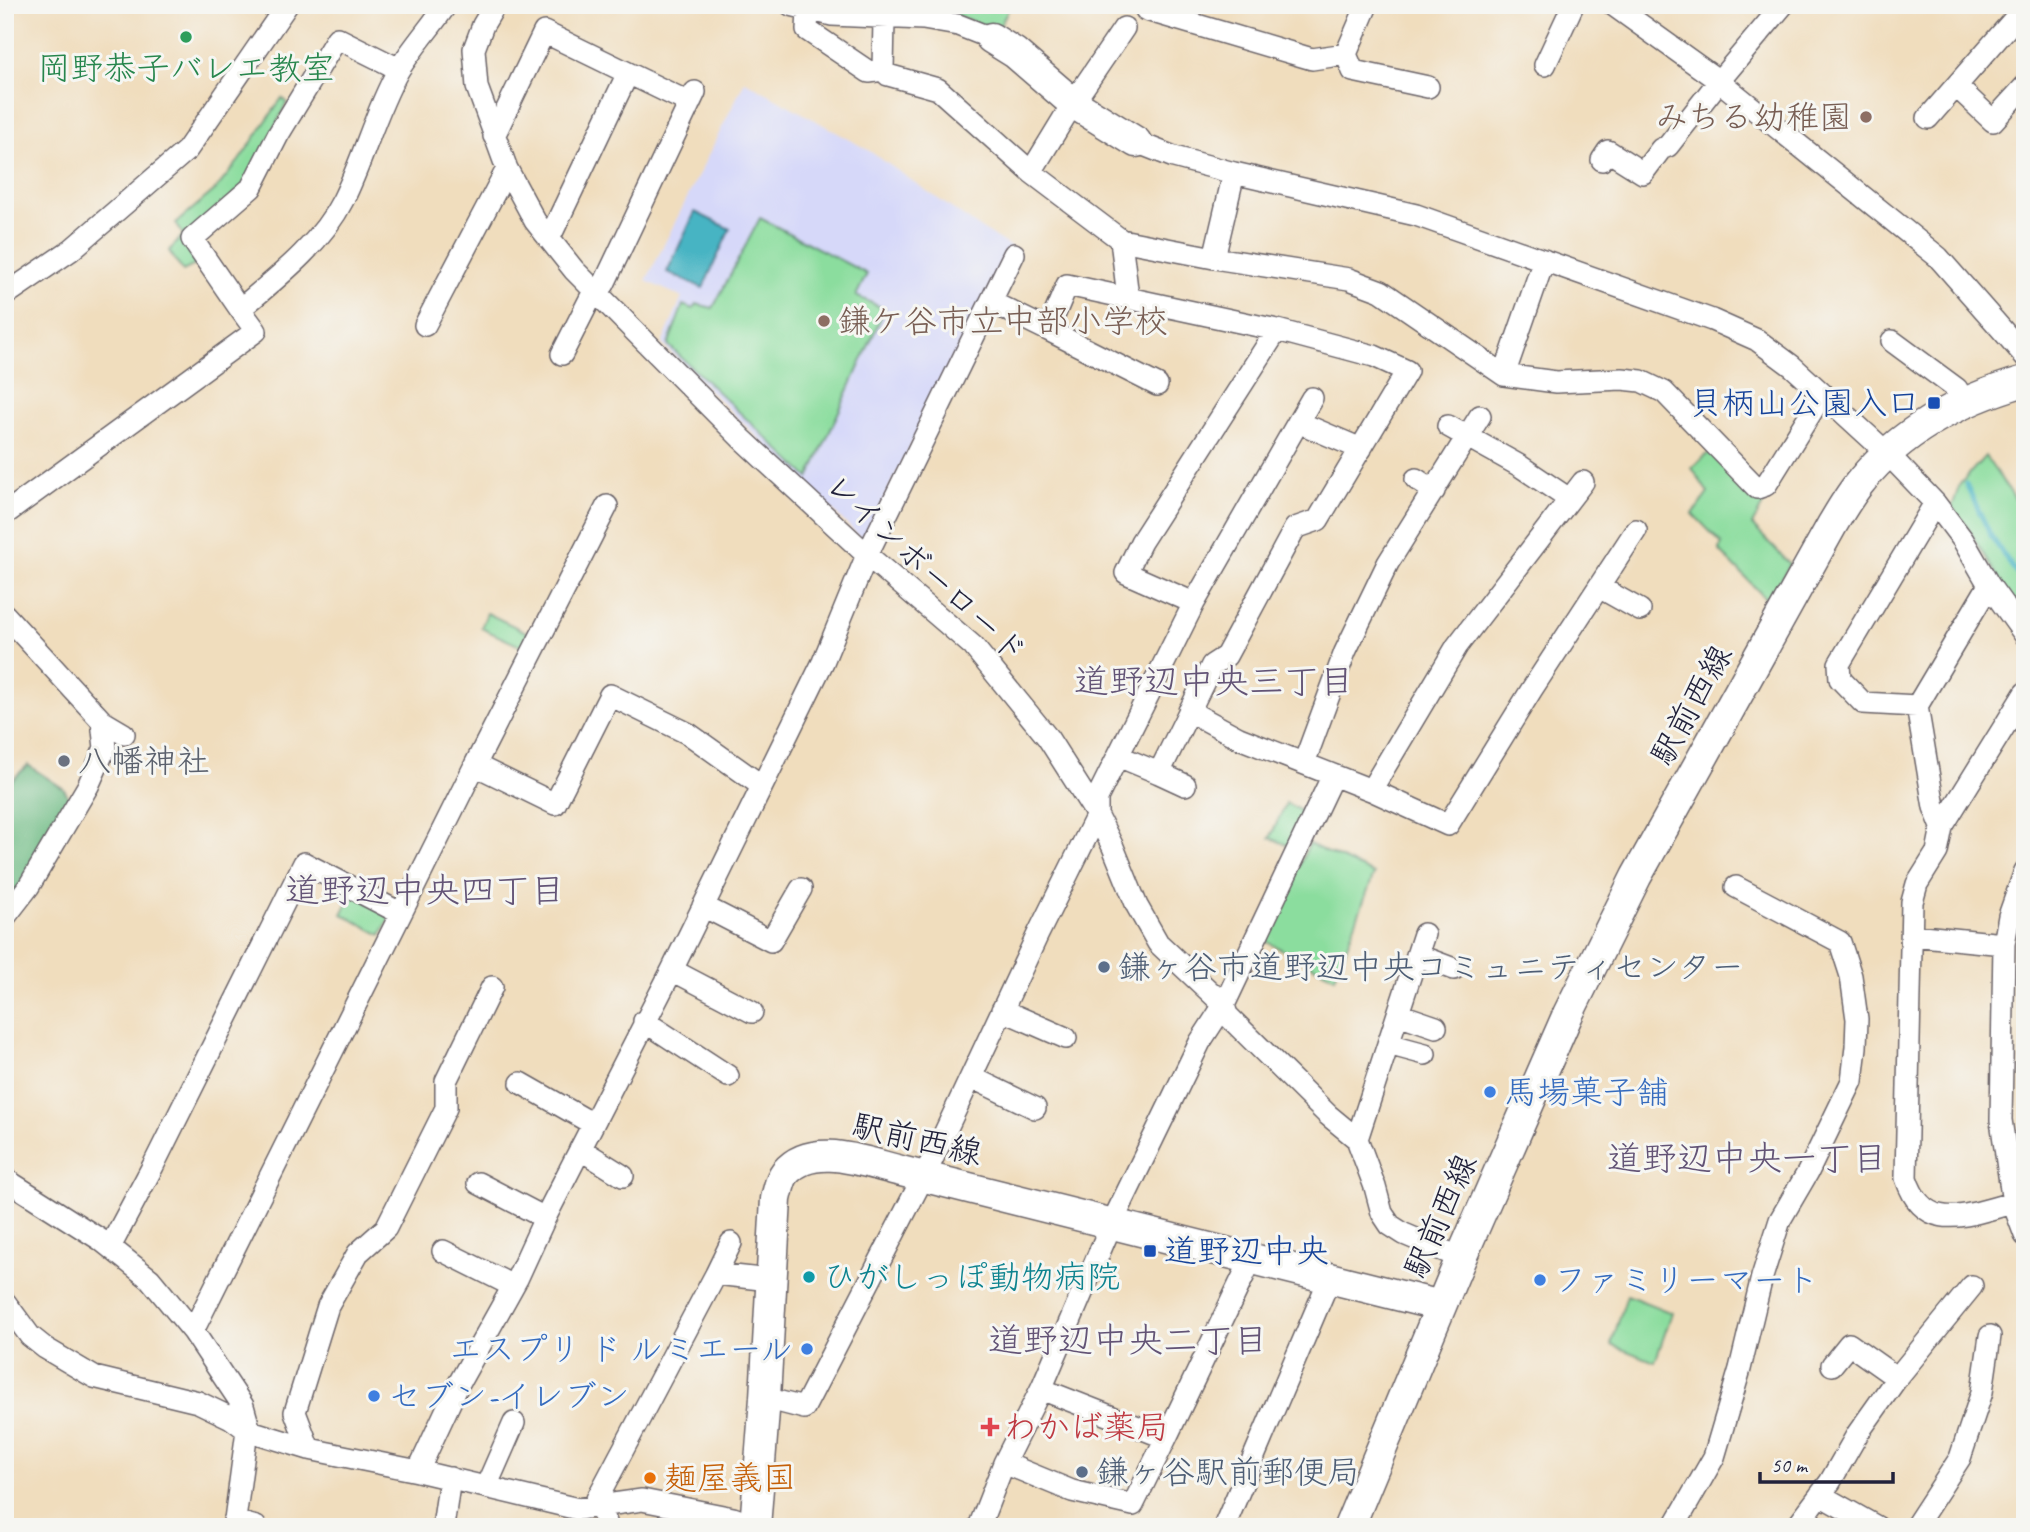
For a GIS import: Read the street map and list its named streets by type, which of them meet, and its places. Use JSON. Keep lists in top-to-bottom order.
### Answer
{
  "streets": {
    "street": ["レインボーロード", "駅前西線"]
  },
  "crossings": [
    ["レインボーロード", "駅前西線"]
  ],
  "districts": [
    "道野辺中央三丁目",
    "道野辺中央四丁目",
    "道野辺中央一丁目",
    "道野辺中央二丁目"
  ],
  "places": {
    "other": [
      "岡野恭子バレエ教室",
      "みちる幼稚園",
      "鎌ケ谷市立中部小学校",
      "八幡神社",
      "鎌ヶ谷市道野辺中央コミュニティセンター",
      "馬場菓子舗",
      "ひがしっぽ動物病院",
      "ファミリーマート",
      "エスプリ ド ルミエール",
      "セブン-イレブン",
      "鎌ヶ谷駅前郵便局",
      "麺屋義国"
    ],
    "transit": ["貝柄山公園入口", "道野辺中央"],
    "health": ["わかば薬局"]
  },
  "scale_bar": "50 m"
}
